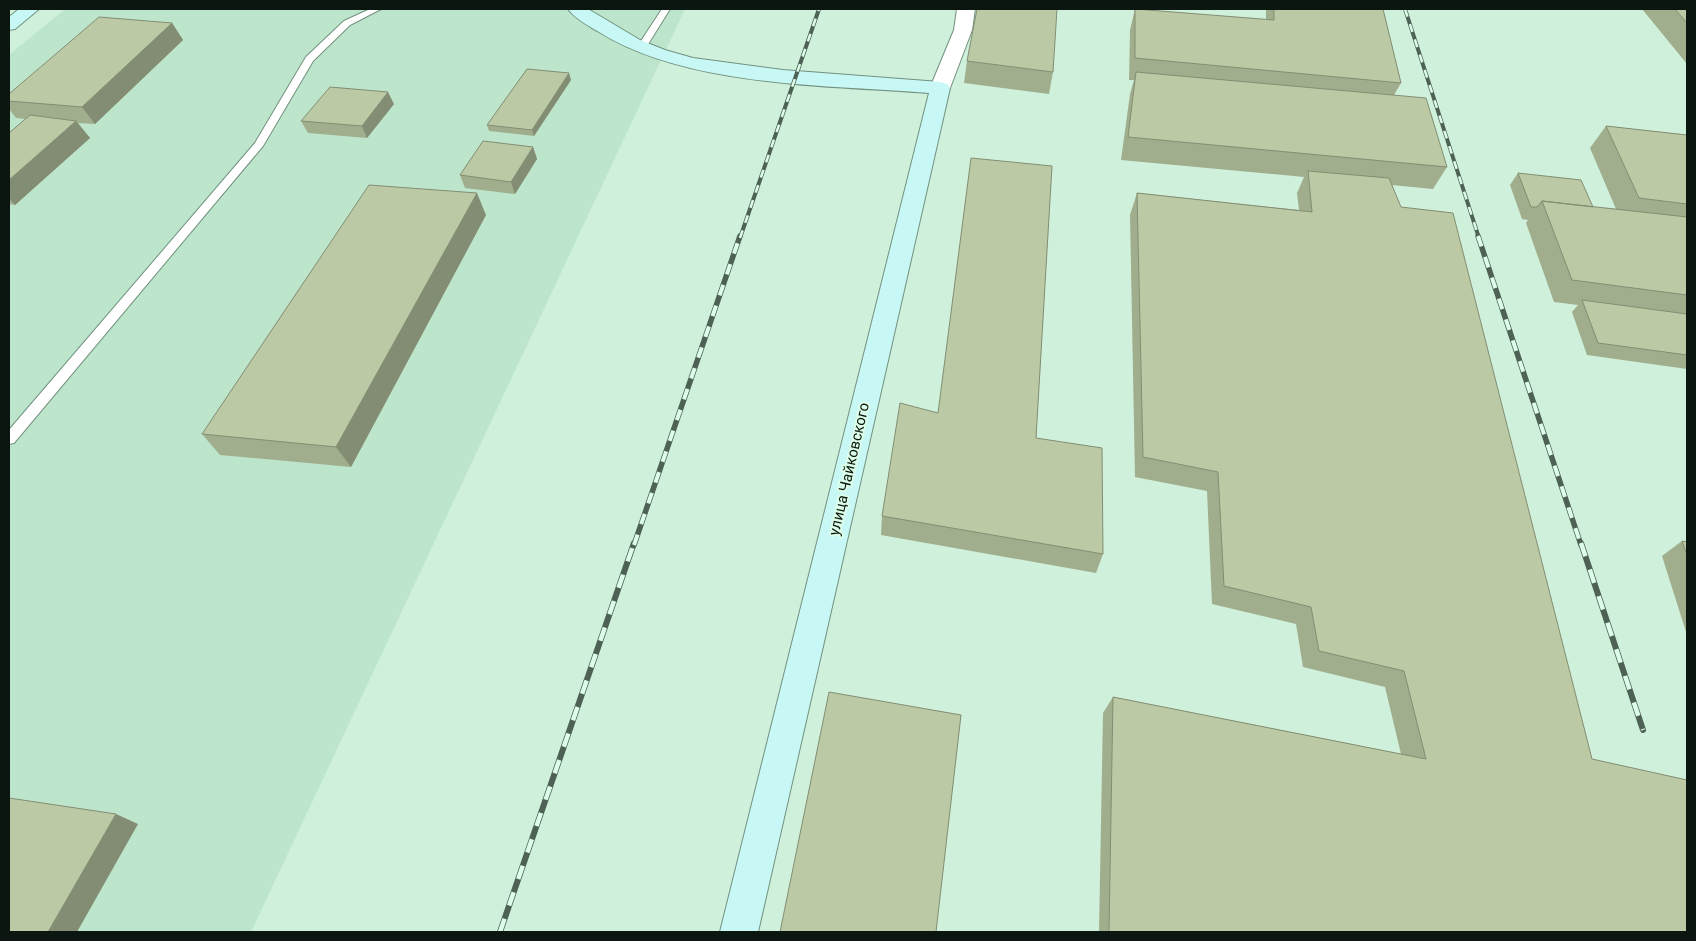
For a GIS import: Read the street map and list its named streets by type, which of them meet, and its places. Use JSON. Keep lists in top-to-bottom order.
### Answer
{
  "streets": {
    "street": ["улица Чайковского"]
  }
}
